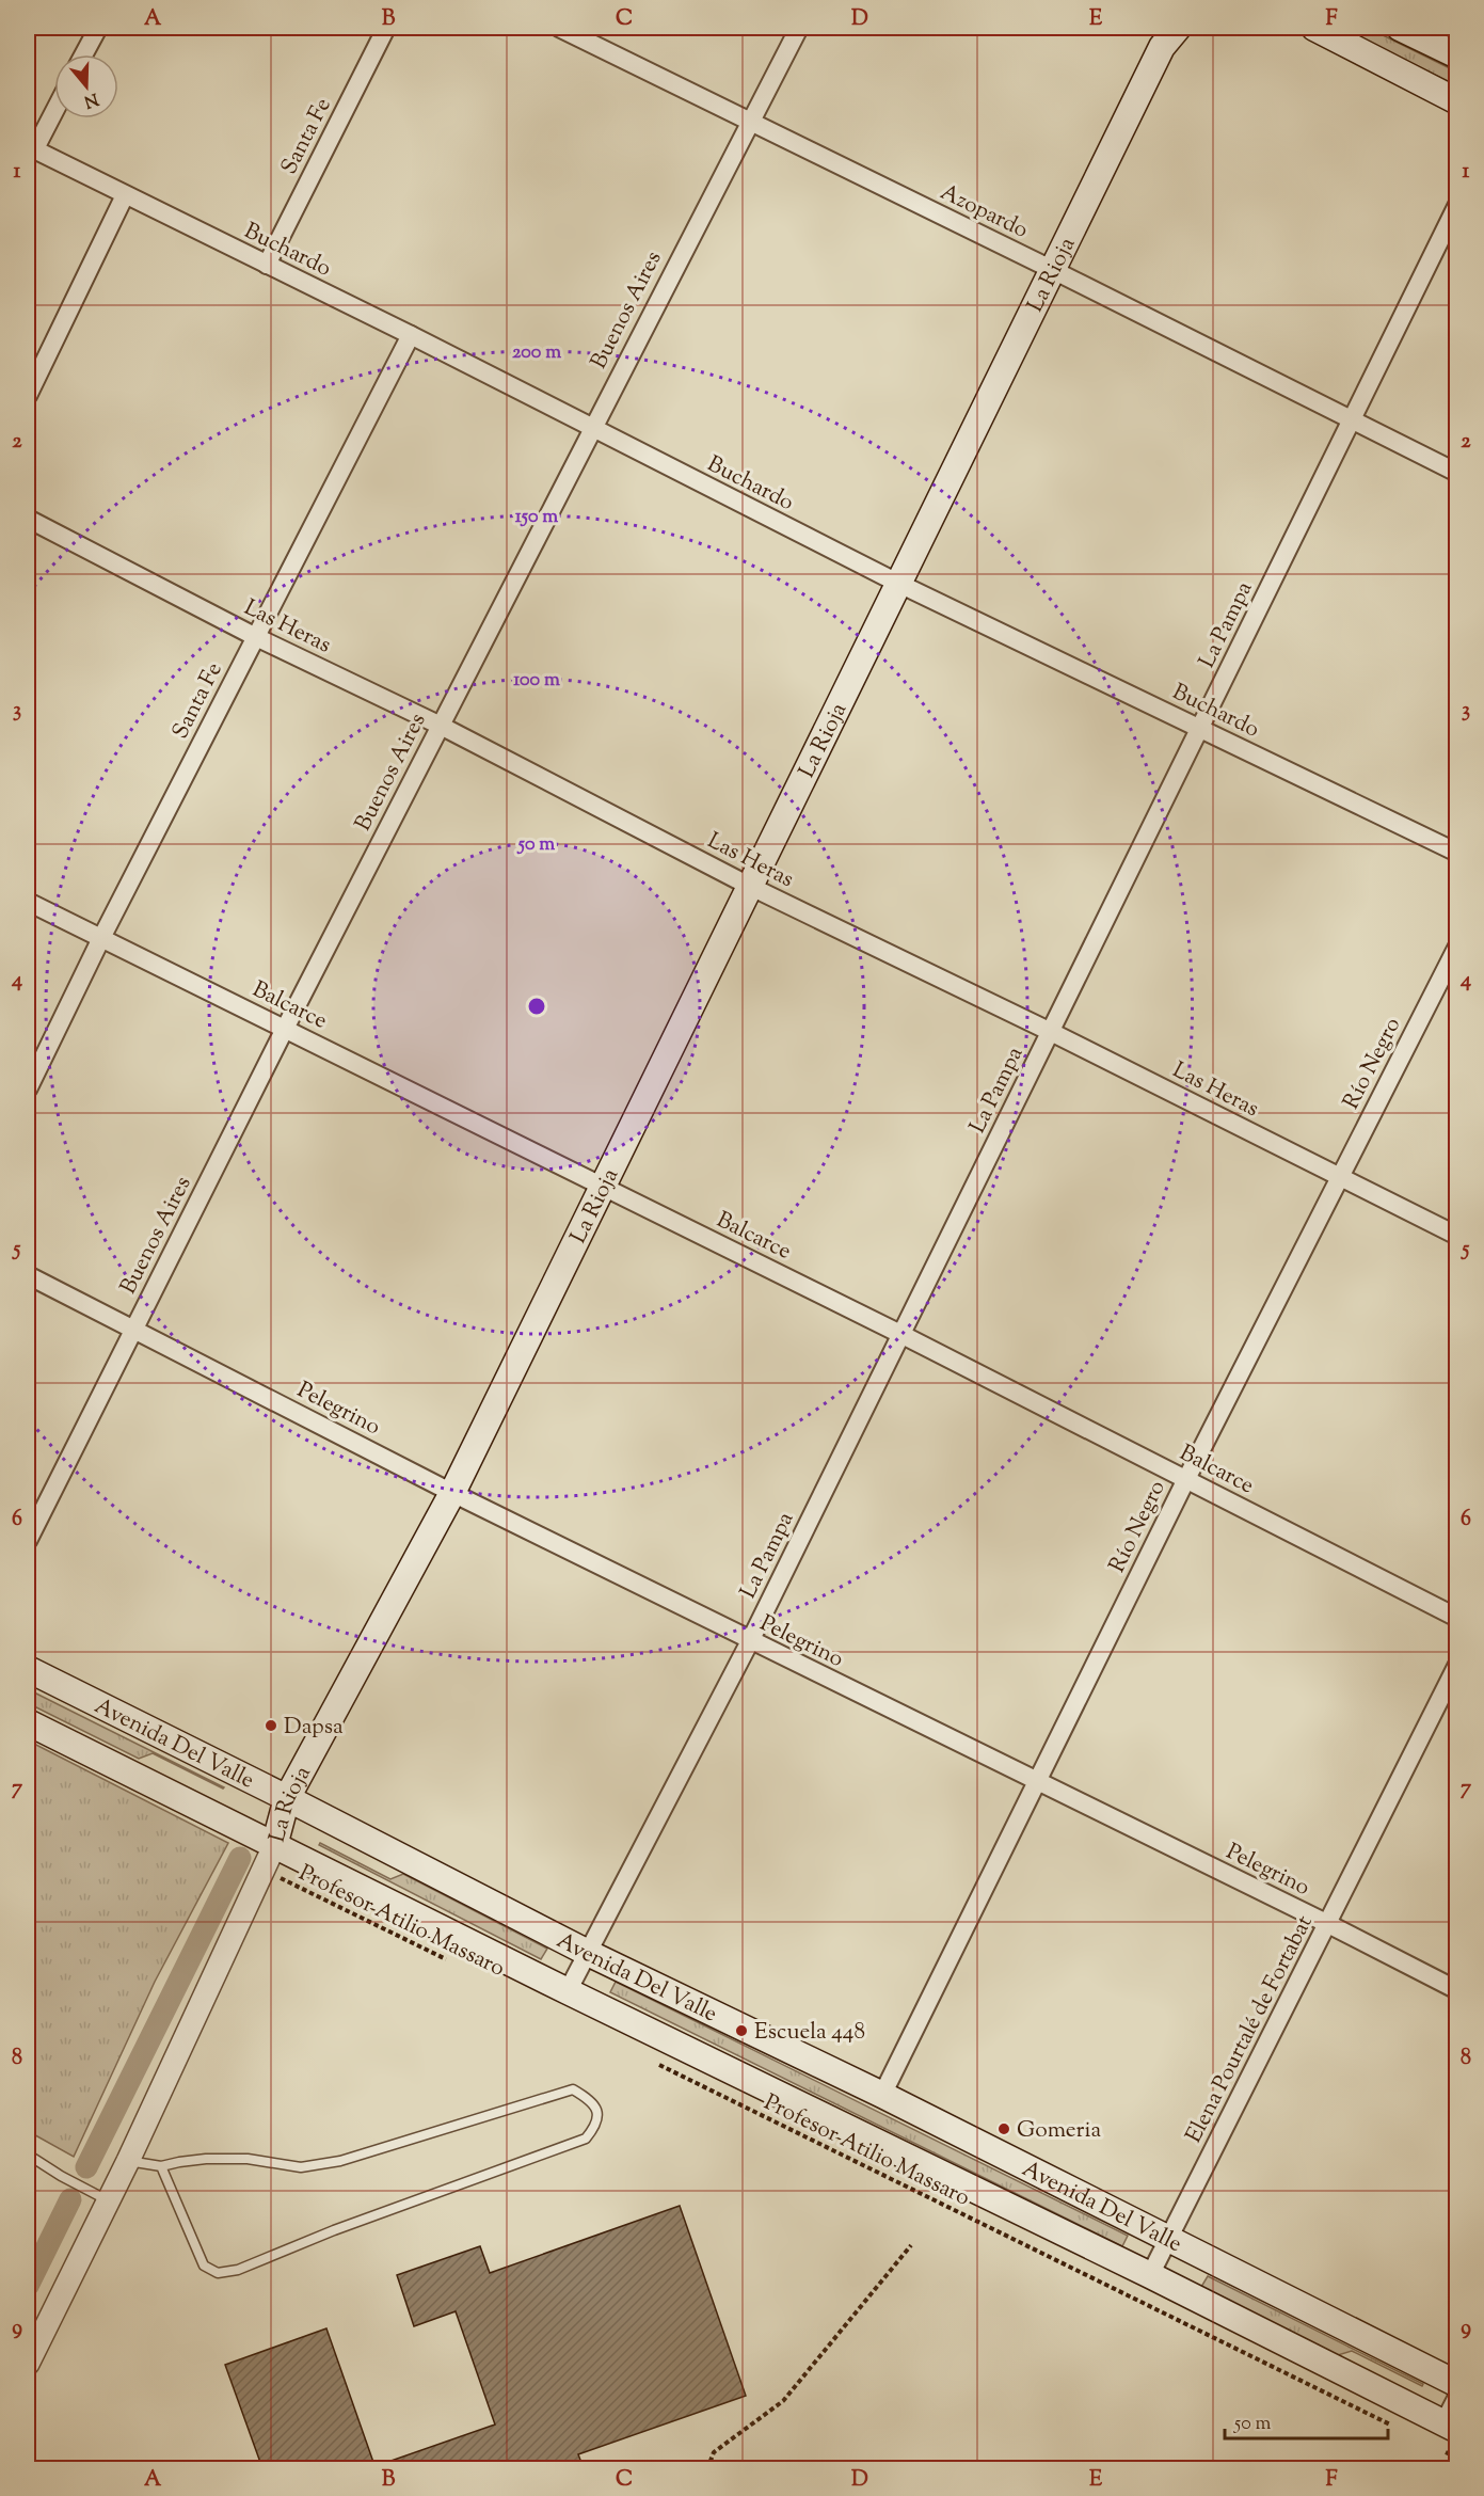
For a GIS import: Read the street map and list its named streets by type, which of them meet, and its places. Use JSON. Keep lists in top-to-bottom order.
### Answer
{
  "streets": {
    "main road": ["La Rioja", "Avenida Del Valle"],
    "street": [
      "Santa Fe",
      "Azopardo",
      "Buchardo",
      "Buenos Aires",
      "La Pampa",
      "Las Heras",
      "Balcarce",
      "Río Negro",
      "Pelegrino",
      "Elena Pourtalé de Fortabat"
    ],
    "path": ["Profesor Atilio Massaro"]
  },
  "crossings": [
    ["Santa Fe", "Buchardo"],
    ["Santa Fe", "Las Heras"],
    ["Santa Fe", "Balcarce"],
    ["Azopardo", "La Rioja"],
    ["Azopardo", "Buenos Aires"],
    ["Azopardo", "La Pampa"],
    ["Buchardo", "La Rioja"],
    ["Buchardo", "Buenos Aires"],
    ["Buchardo", "La Pampa"],
    ["La Rioja", "Las Heras"],
    ["La Rioja", "Balcarce"],
    ["La Rioja", "Pelegrino"],
    ["La Rioja", "Avenida Del Valle"],
    ["La Rioja", "Profesor Atilio Massaro"],
    ["Buenos Aires", "Las Heras"],
    ["Buenos Aires", "Balcarce"],
    ["Buenos Aires", "Pelegrino"],
    ["La Pampa", "Las Heras"],
    ["La Pampa", "Balcarce"],
    ["La Pampa", "Pelegrino"],
    ["La Pampa", "Avenida Del Valle"],
    ["Las Heras", "Río Negro"],
    ["Balcarce", "Río Negro"],
    ["Río Negro", "Pelegrino"],
    ["Río Negro", "Avenida Del Valle"],
    ["Pelegrino", "Elena Pourtalé de Fortabat"],
    ["Avenida Del Valle", "Elena Pourtalé de Fortabat"]
  ],
  "places": ["Dapsa", "Escuela 448", "Gomeria"],
  "scale_bar": "50 m",
  "north": "bottom",
  "grid": {
    "columns": [
      "A",
      "B",
      "C",
      "D",
      "E",
      "F"
    ],
    "rows": [
      "1",
      "2",
      "3",
      "4",
      "5",
      "6",
      "7",
      "8",
      "9"
    ]
  },
  "rings": [
    "200 m",
    "150 m",
    "100 m",
    "50 m"
  ]
}
